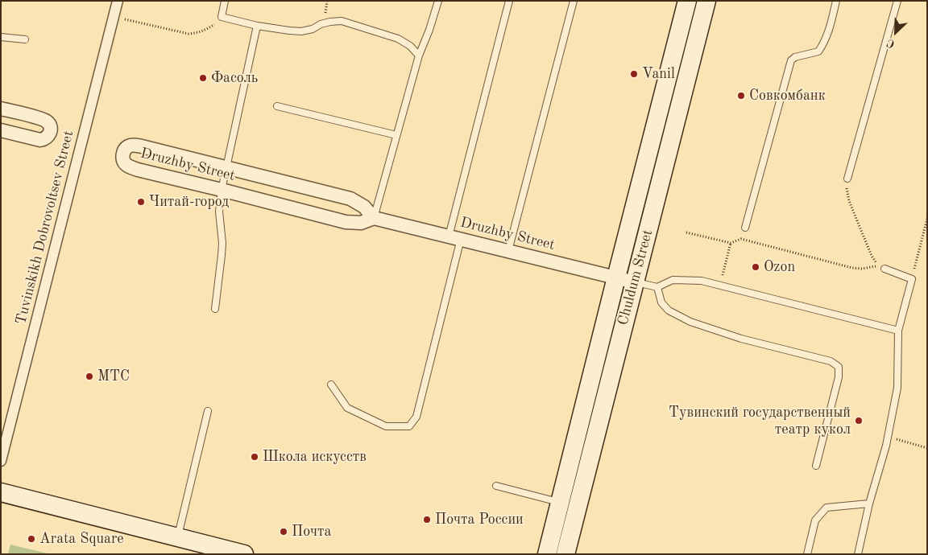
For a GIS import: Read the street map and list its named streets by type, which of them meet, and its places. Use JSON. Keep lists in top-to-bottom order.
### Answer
{
  "streets": {
    "main road": ["Chuldum Street"],
    "street": ["Druzhby Street", "Tuvinskikh Dobrovoltsev Street"]
  },
  "crossings": [
    ["Druzhby Street", "Chuldum Street"]
  ],
  "places": [
    "Vanil",
    "Фасоль",
    "Совкомбанк",
    "Читай-город",
    "Ozon",
    "МТС",
    "Тувинский государственный театр кукол",
    "Школа искусств",
    "Почта России",
    "Почта",
    "Arata Square"
  ],
  "north": "bottom left"
}
